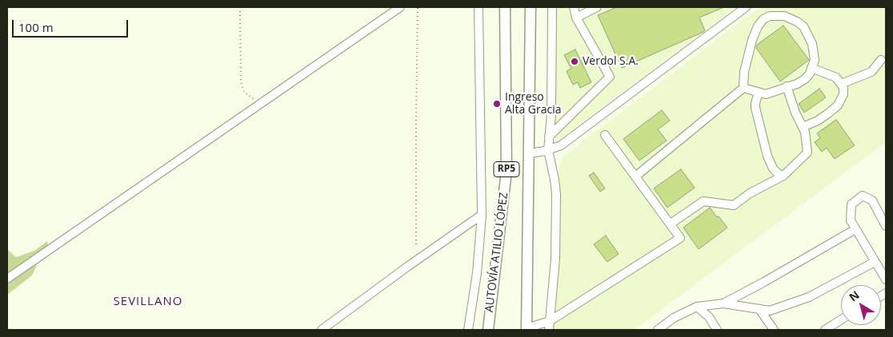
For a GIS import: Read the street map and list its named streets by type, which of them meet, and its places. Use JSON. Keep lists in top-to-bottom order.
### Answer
{
  "streets": {
    "main road": ["RP5", "AUTOVÍA ATILIO LÓPEZ"]
  },
  "districts": ["SEVILLANO"],
  "places": ["Verdol S.A.", "Ingreso Alta Gracia"],
  "scale_bar": "100 m",
  "north": "top left"
}
